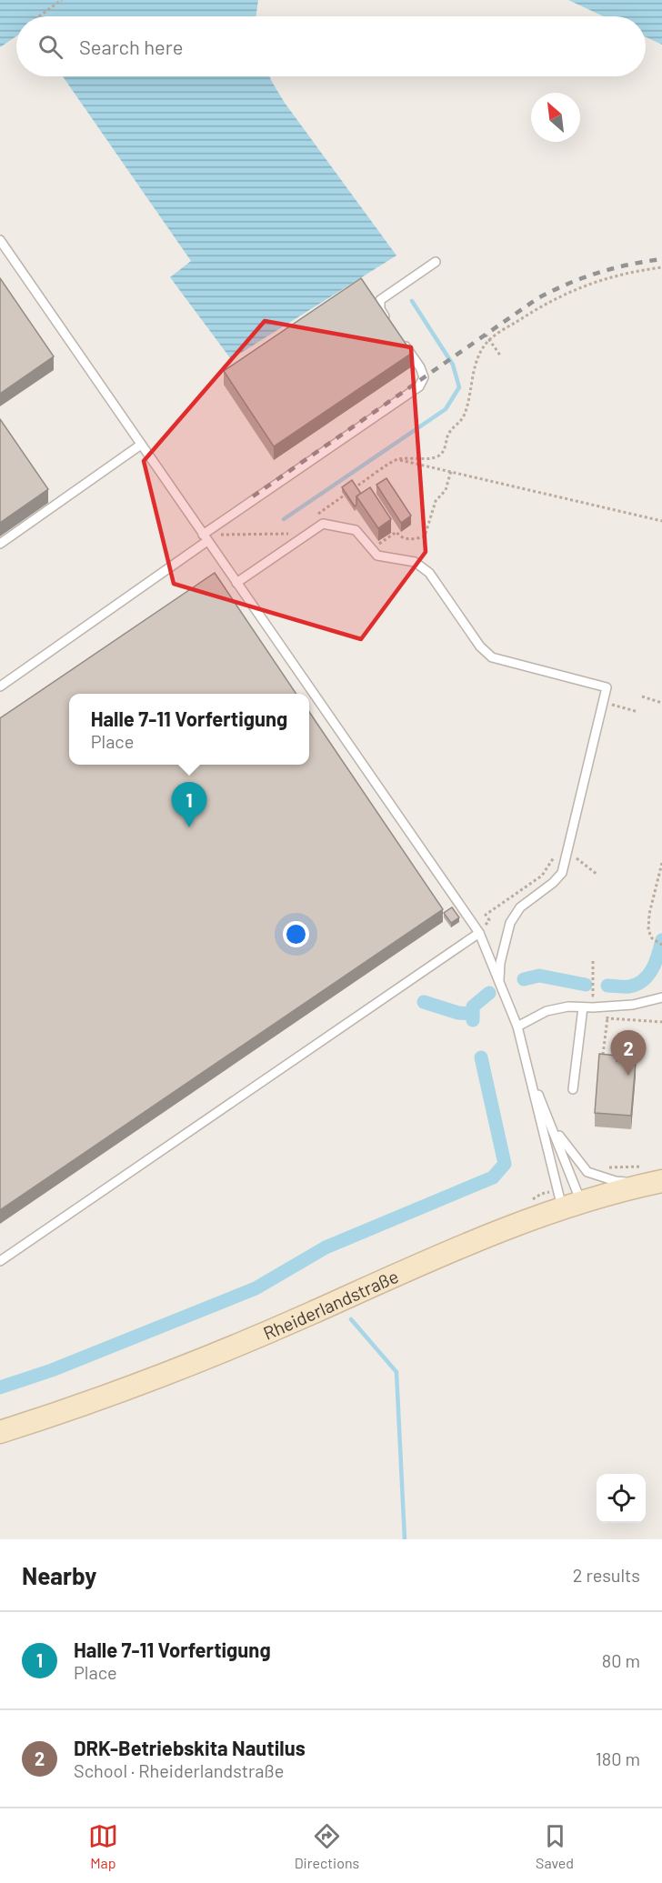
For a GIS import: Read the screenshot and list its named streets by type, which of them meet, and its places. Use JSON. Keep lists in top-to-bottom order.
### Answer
{
  "streets": {
    "main road": ["Rheiderlandstraße"]
  },
  "north": "top left",
  "page": {
    "search": "Search here",
    "popup": ["Halle 7-11 Vorfertigung", "Place"],
    "pins": ["1", "2"],
    "heading": ["Nearby", "2 results"],
    "list": [
      {
        "mark": "1",
        "name": "Halle 7-11 Vorfertigung",
        "note": "Place",
        "value": "80 m"
      },
      {
        "mark": "2",
        "name": "DRK-Betriebskita Nautilus",
        "note": "School · Rheiderlandstraße",
        "value": "180 m"
      }
    ],
    "nav": ["Map", "Directions", "Saved"]
  }
}
